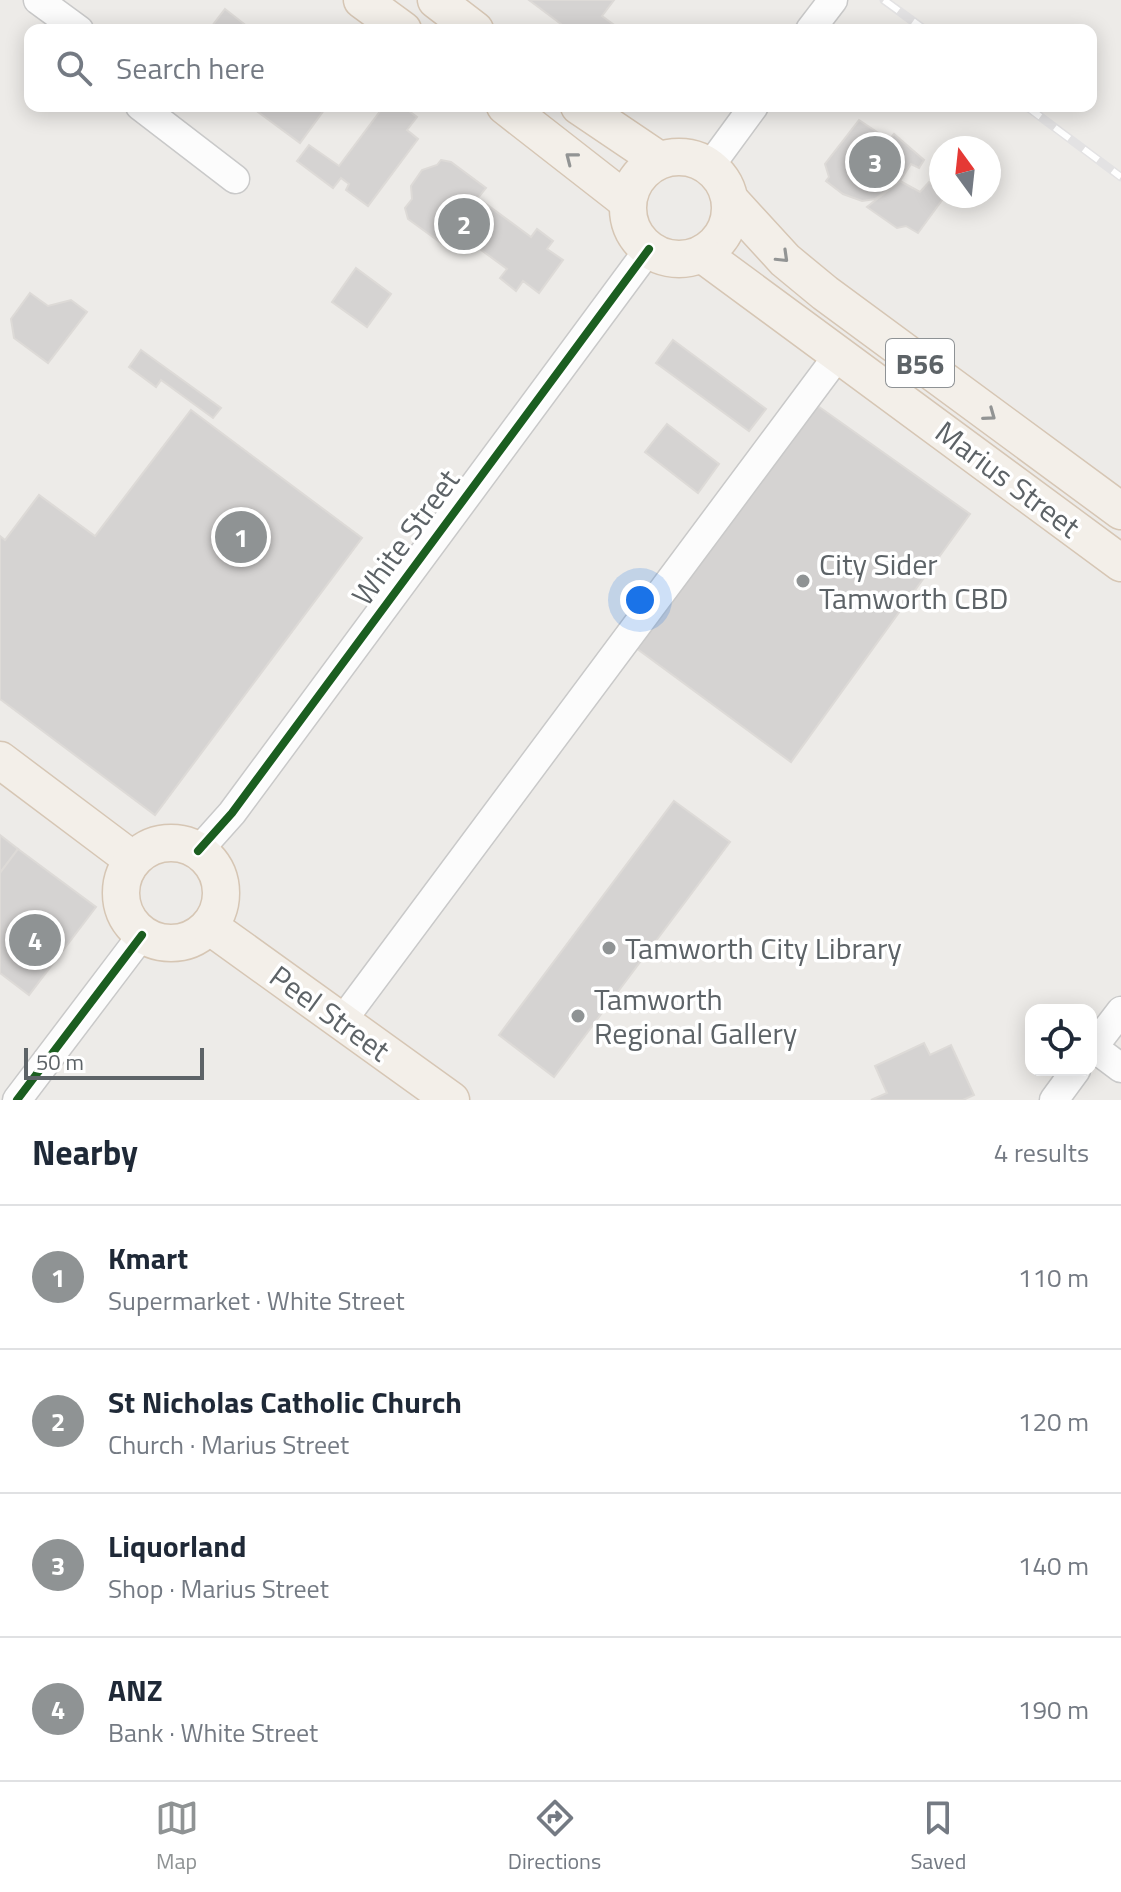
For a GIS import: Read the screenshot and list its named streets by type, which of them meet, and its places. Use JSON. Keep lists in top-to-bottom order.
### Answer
{
  "streets": {
    "main road": ["B56", "Marius Street", "Peel Street"],
    "street": ["White Street"]
  },
  "crossings": [
    ["B56", "Marius Street"],
    ["B56", "White Street"],
    ["Marius Street", "White Street"],
    ["White Street", "Peel Street"]
  ],
  "places": ["City Sider Tamworth CBD", "Tamworth City Library", "Tamworth Regional Gallery"],
  "scale_bar": "50 m",
  "north": "top",
  "page": {
    "search": "Search here",
    "pins": [
      "3",
      "2",
      "1",
      "4"
    ],
    "scale": "50 m",
    "heading": ["Nearby", "4 results"],
    "list": [
      {
        "mark": "1",
        "name": "Kmart",
        "note": "Supermarket · White Street",
        "value": "110 m"
      },
      {
        "mark": "2",
        "name": "St Nicholas Catholic Church",
        "note": "Church · Marius Street",
        "value": "120 m"
      },
      {
        "mark": "3",
        "name": "Liquorland",
        "note": "Shop · Marius Street",
        "value": "140 m"
      },
      {
        "mark": "4",
        "name": "ANZ",
        "note": "Bank · White Street",
        "value": "190 m"
      }
    ],
    "nav": ["Map", "Directions", "Saved"]
  }
}
